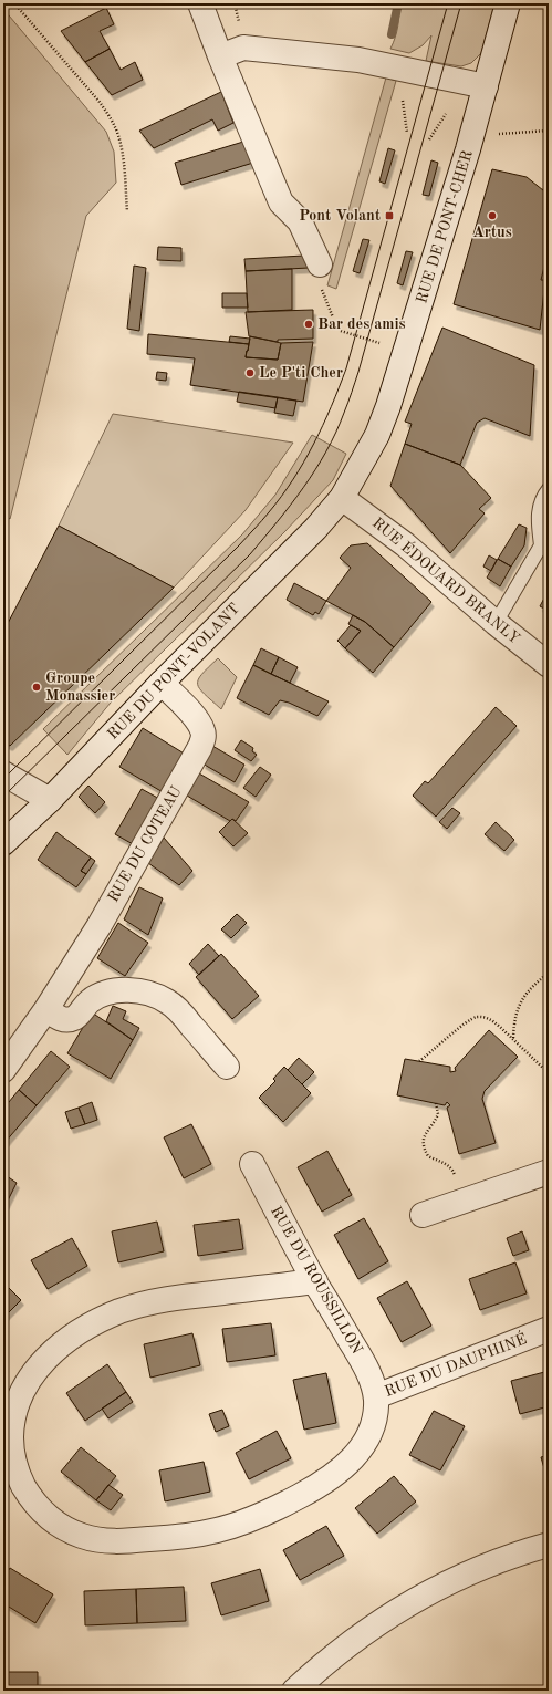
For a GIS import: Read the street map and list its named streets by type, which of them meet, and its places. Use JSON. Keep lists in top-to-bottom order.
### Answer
{
  "streets": {
    "street": [
      "RUE DE PONT-CHER",
      "RUE ÉDOUARD BRANLY",
      "RUE DU PONT-VOLANT",
      "RUE DU COTEAU",
      "RUE DU ROUSSILLON",
      "RUE DU DAUPHINÉ"
    ]
  },
  "crossings": [
    ["RUE DE PONT-CHER", "RUE ÉDOUARD BRANLY"],
    ["RUE DE PONT-CHER", "RUE DU PONT-VOLANT"],
    ["RUE ÉDOUARD BRANLY", "RUE DU PONT-VOLANT"],
    ["RUE DU PONT-VOLANT", "RUE DU COTEAU"],
    ["RUE DU ROUSSILLON", "RUE DU DAUPHINÉ"]
  ],
  "places": {
    "transit": ["Pont Volant"],
    "other": [
      "Artus",
      "Bar des amis",
      "Le P'ti Cher",
      "Groupe Monassier"
    ]
  }
}
